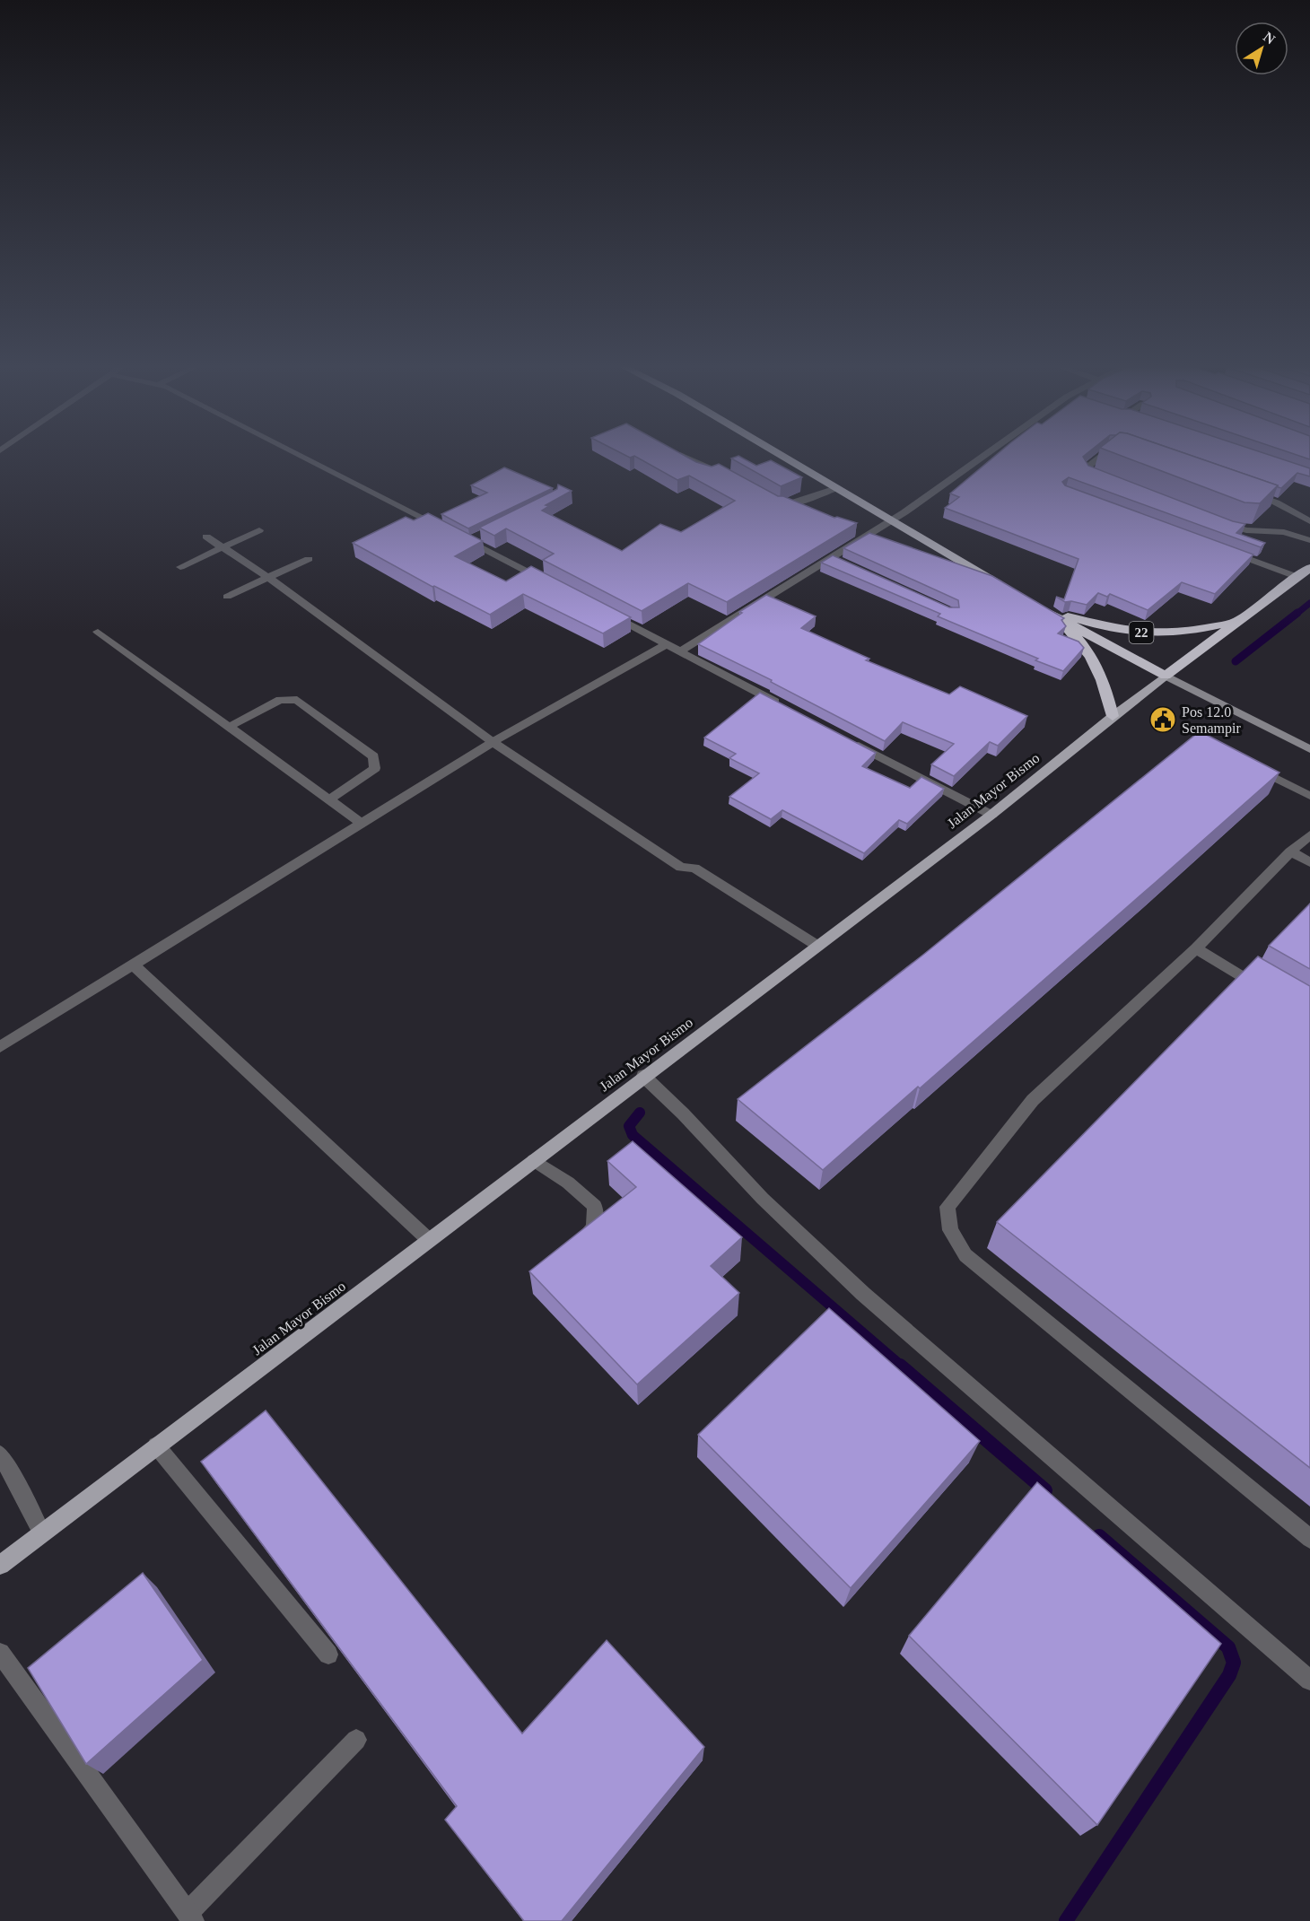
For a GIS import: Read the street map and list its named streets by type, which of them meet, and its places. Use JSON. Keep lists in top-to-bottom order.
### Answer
{
  "streets": {
    "highway": ["22", "Jalan Mayor Bismo"]
  },
  "crossings": [
    ["22", "Jalan Mayor Bismo"]
  ],
  "places": {
    "public building": ["Pos 12.0 Semampir"]
  },
  "north": "top right"
}
